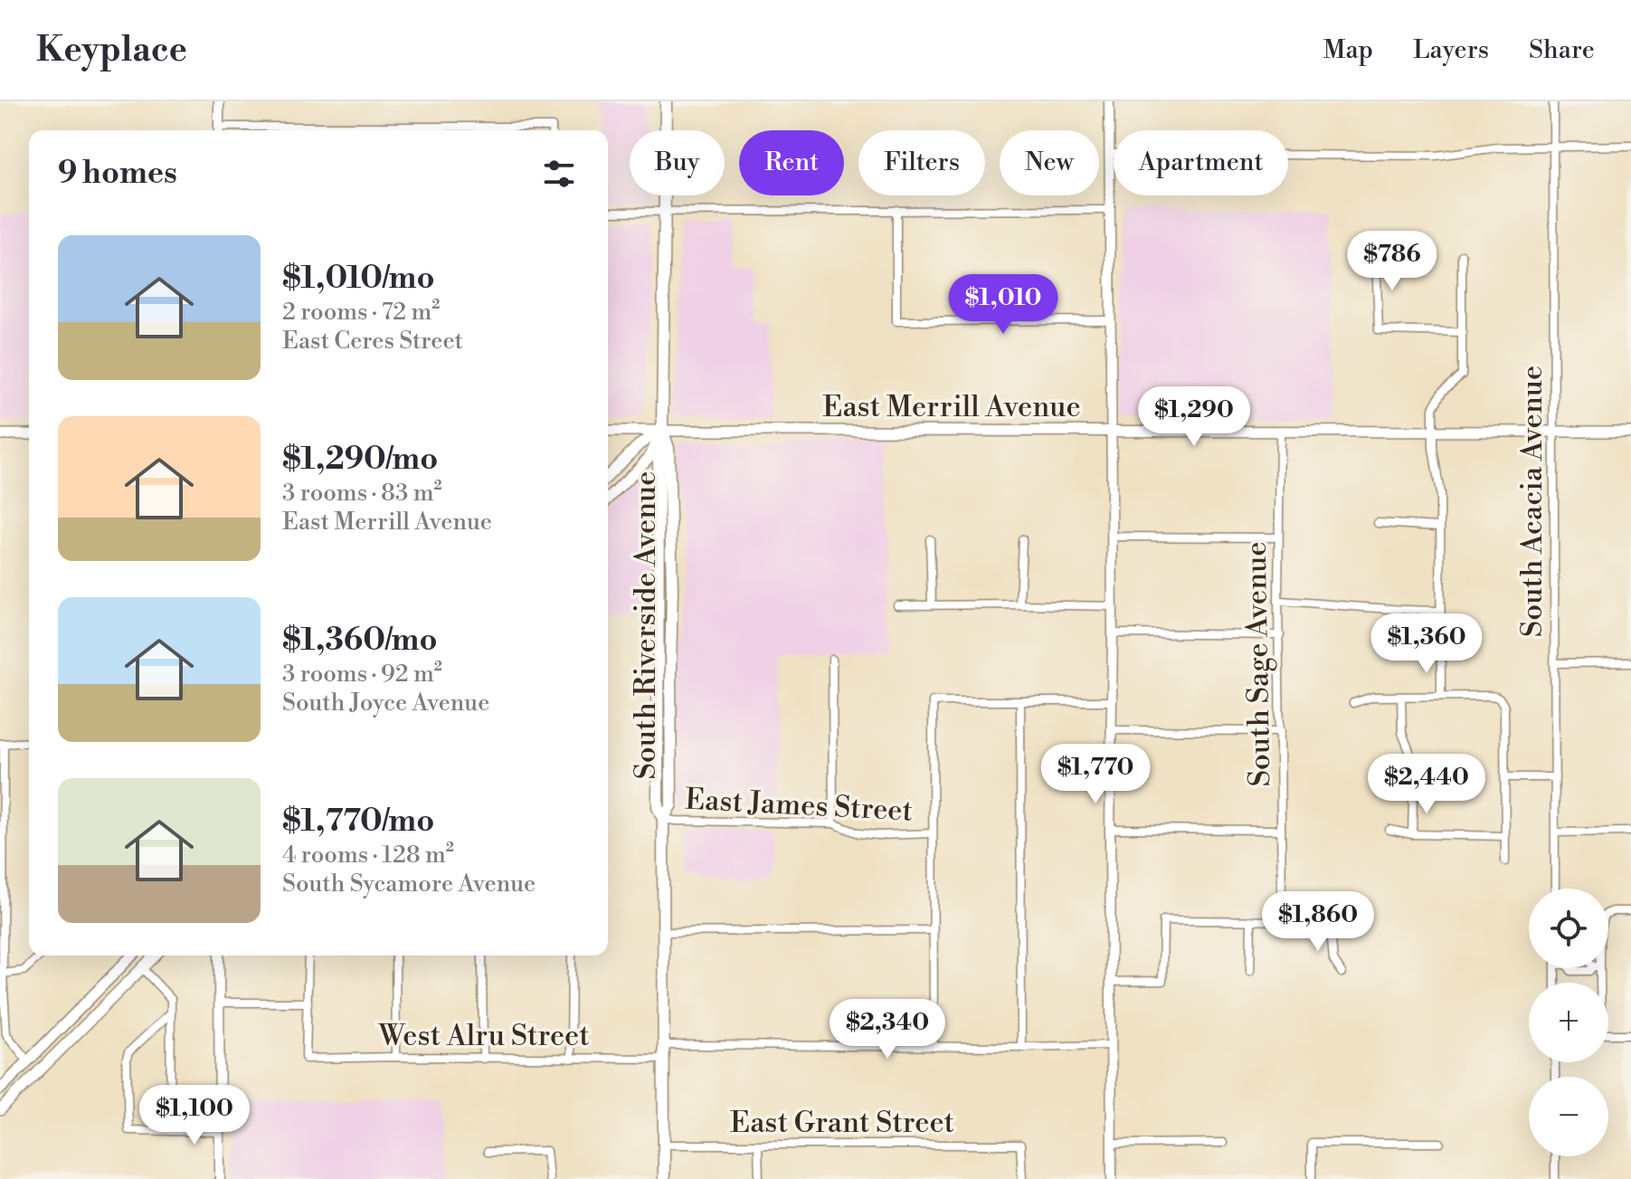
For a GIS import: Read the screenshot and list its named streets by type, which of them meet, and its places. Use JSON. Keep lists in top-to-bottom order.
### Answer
{
  "streets": {
    "main road": ["East Merrill Avenue", "South Riverside Avenue"],
    "street": [
      "South Acacia Avenue",
      "South Sage Avenue",
      "East James Street",
      "West Alru Street",
      "East Grant Street"
    ]
  },
  "crossings": [
    ["East Merrill Avenue", "South Acacia Avenue"],
    ["East Merrill Avenue", "South Riverside Avenue"],
    ["East Merrill Avenue", "South Sage Avenue"],
    ["South Riverside Avenue", "East James Street"],
    ["South Riverside Avenue", "West Alru Street"],
    ["South Riverside Avenue", "East Grant Street"]
  ],
  "page": {
    "header": "Keyplace",
    "nav": ["Map", "Layers", "Share"],
    "chip": [
      "Buy",
      "Rent",
      "Filters",
      "New",
      "Apartment"
    ],
    "heading": "9 homes",
    "list": [
      {
        "name": "$1,010/mo",
        "note": "2 rooms · 72 m² · East Ceres Street"
      },
      {
        "name": "$1,290/mo",
        "note": "3 rooms · 83 m² · East Merrill Avenue"
      },
      {
        "name": "$1,360/mo",
        "note": "3 rooms · 92 m² · South Joyce Avenue"
      },
      {
        "name": "$1,770/mo",
        "note": "4 rooms · 128 m² · South Sycamore Avenue"
      }
    ],
    "price": [
      "$786",
      "$1,010",
      "$1,290",
      "$1,360",
      "$1,770",
      "$2,440",
      "$1,860",
      "$2,340",
      "$1,100"
    ],
    "map_buttons": ["+", "−"]
  }
}
